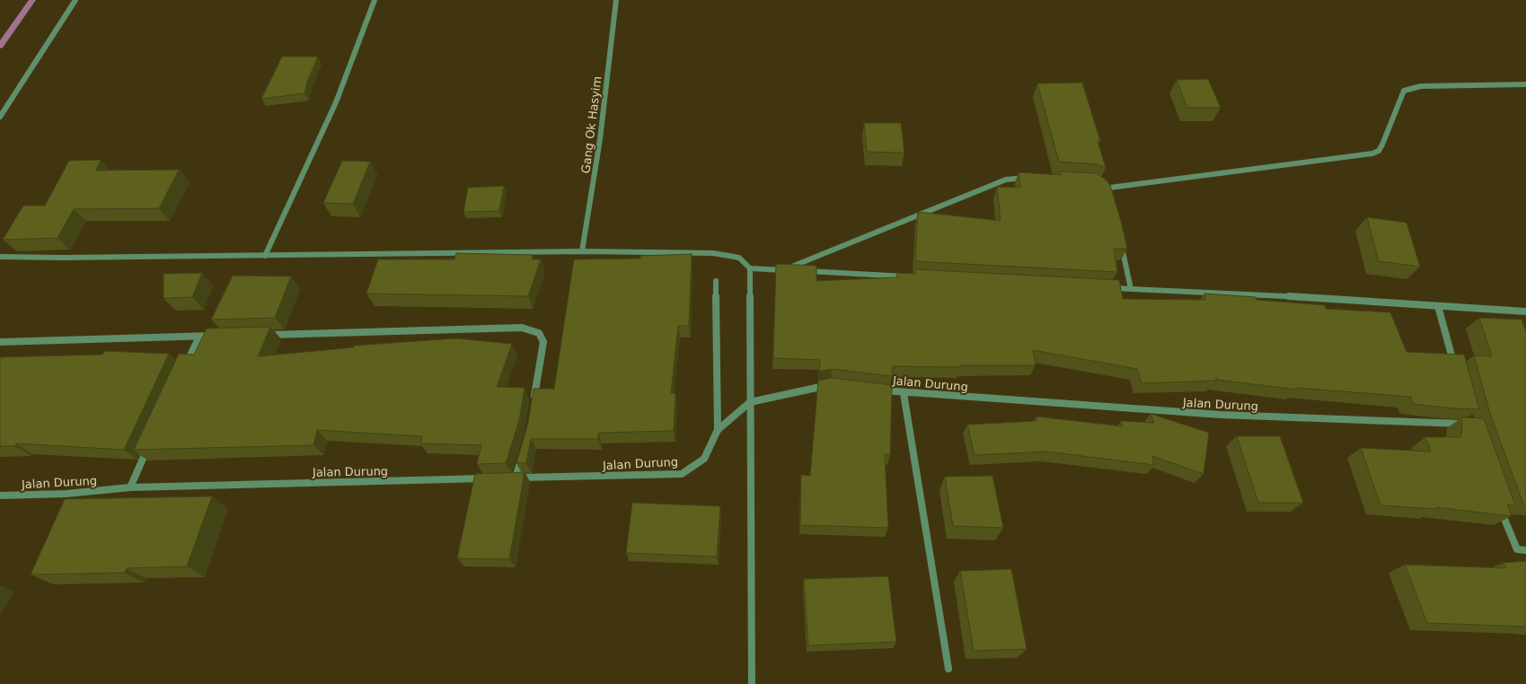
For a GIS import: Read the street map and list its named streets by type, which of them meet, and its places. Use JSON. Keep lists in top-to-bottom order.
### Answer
{
  "streets": {
    "street": ["Gang Ok Hasyim", "Jalan Durung"]
  }
}
